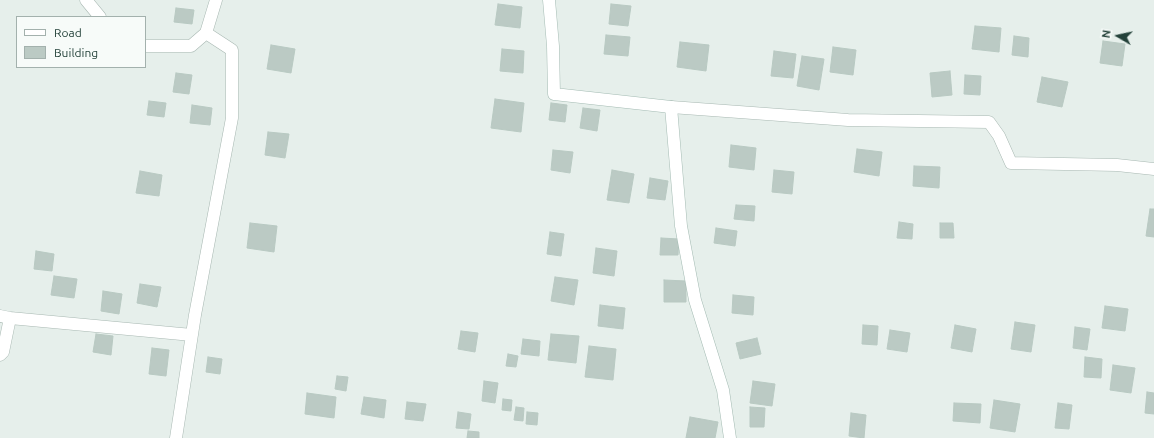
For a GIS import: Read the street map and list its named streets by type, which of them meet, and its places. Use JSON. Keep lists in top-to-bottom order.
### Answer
{
  "legend": ["Road", "Building"],
  "north": "left"
}
